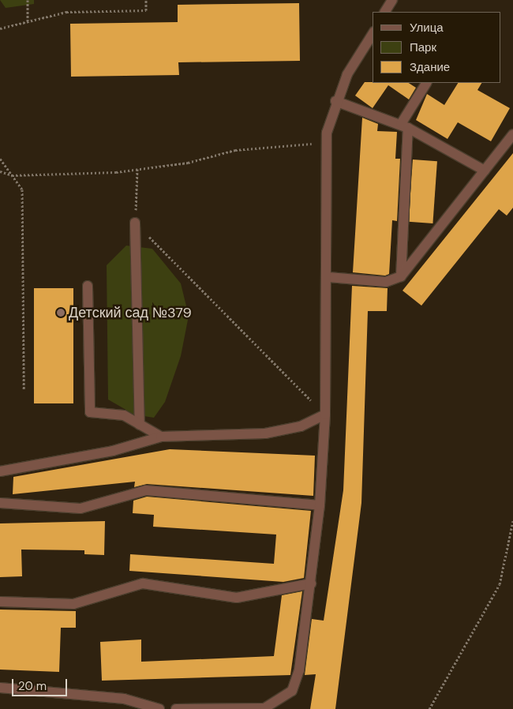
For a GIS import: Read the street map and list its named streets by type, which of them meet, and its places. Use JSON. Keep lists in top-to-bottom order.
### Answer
{
  "places": ["Детский сад №379"],
  "legend": ["Улица", "Парк", "Здание"],
  "scale_bar": "20 m"
}
